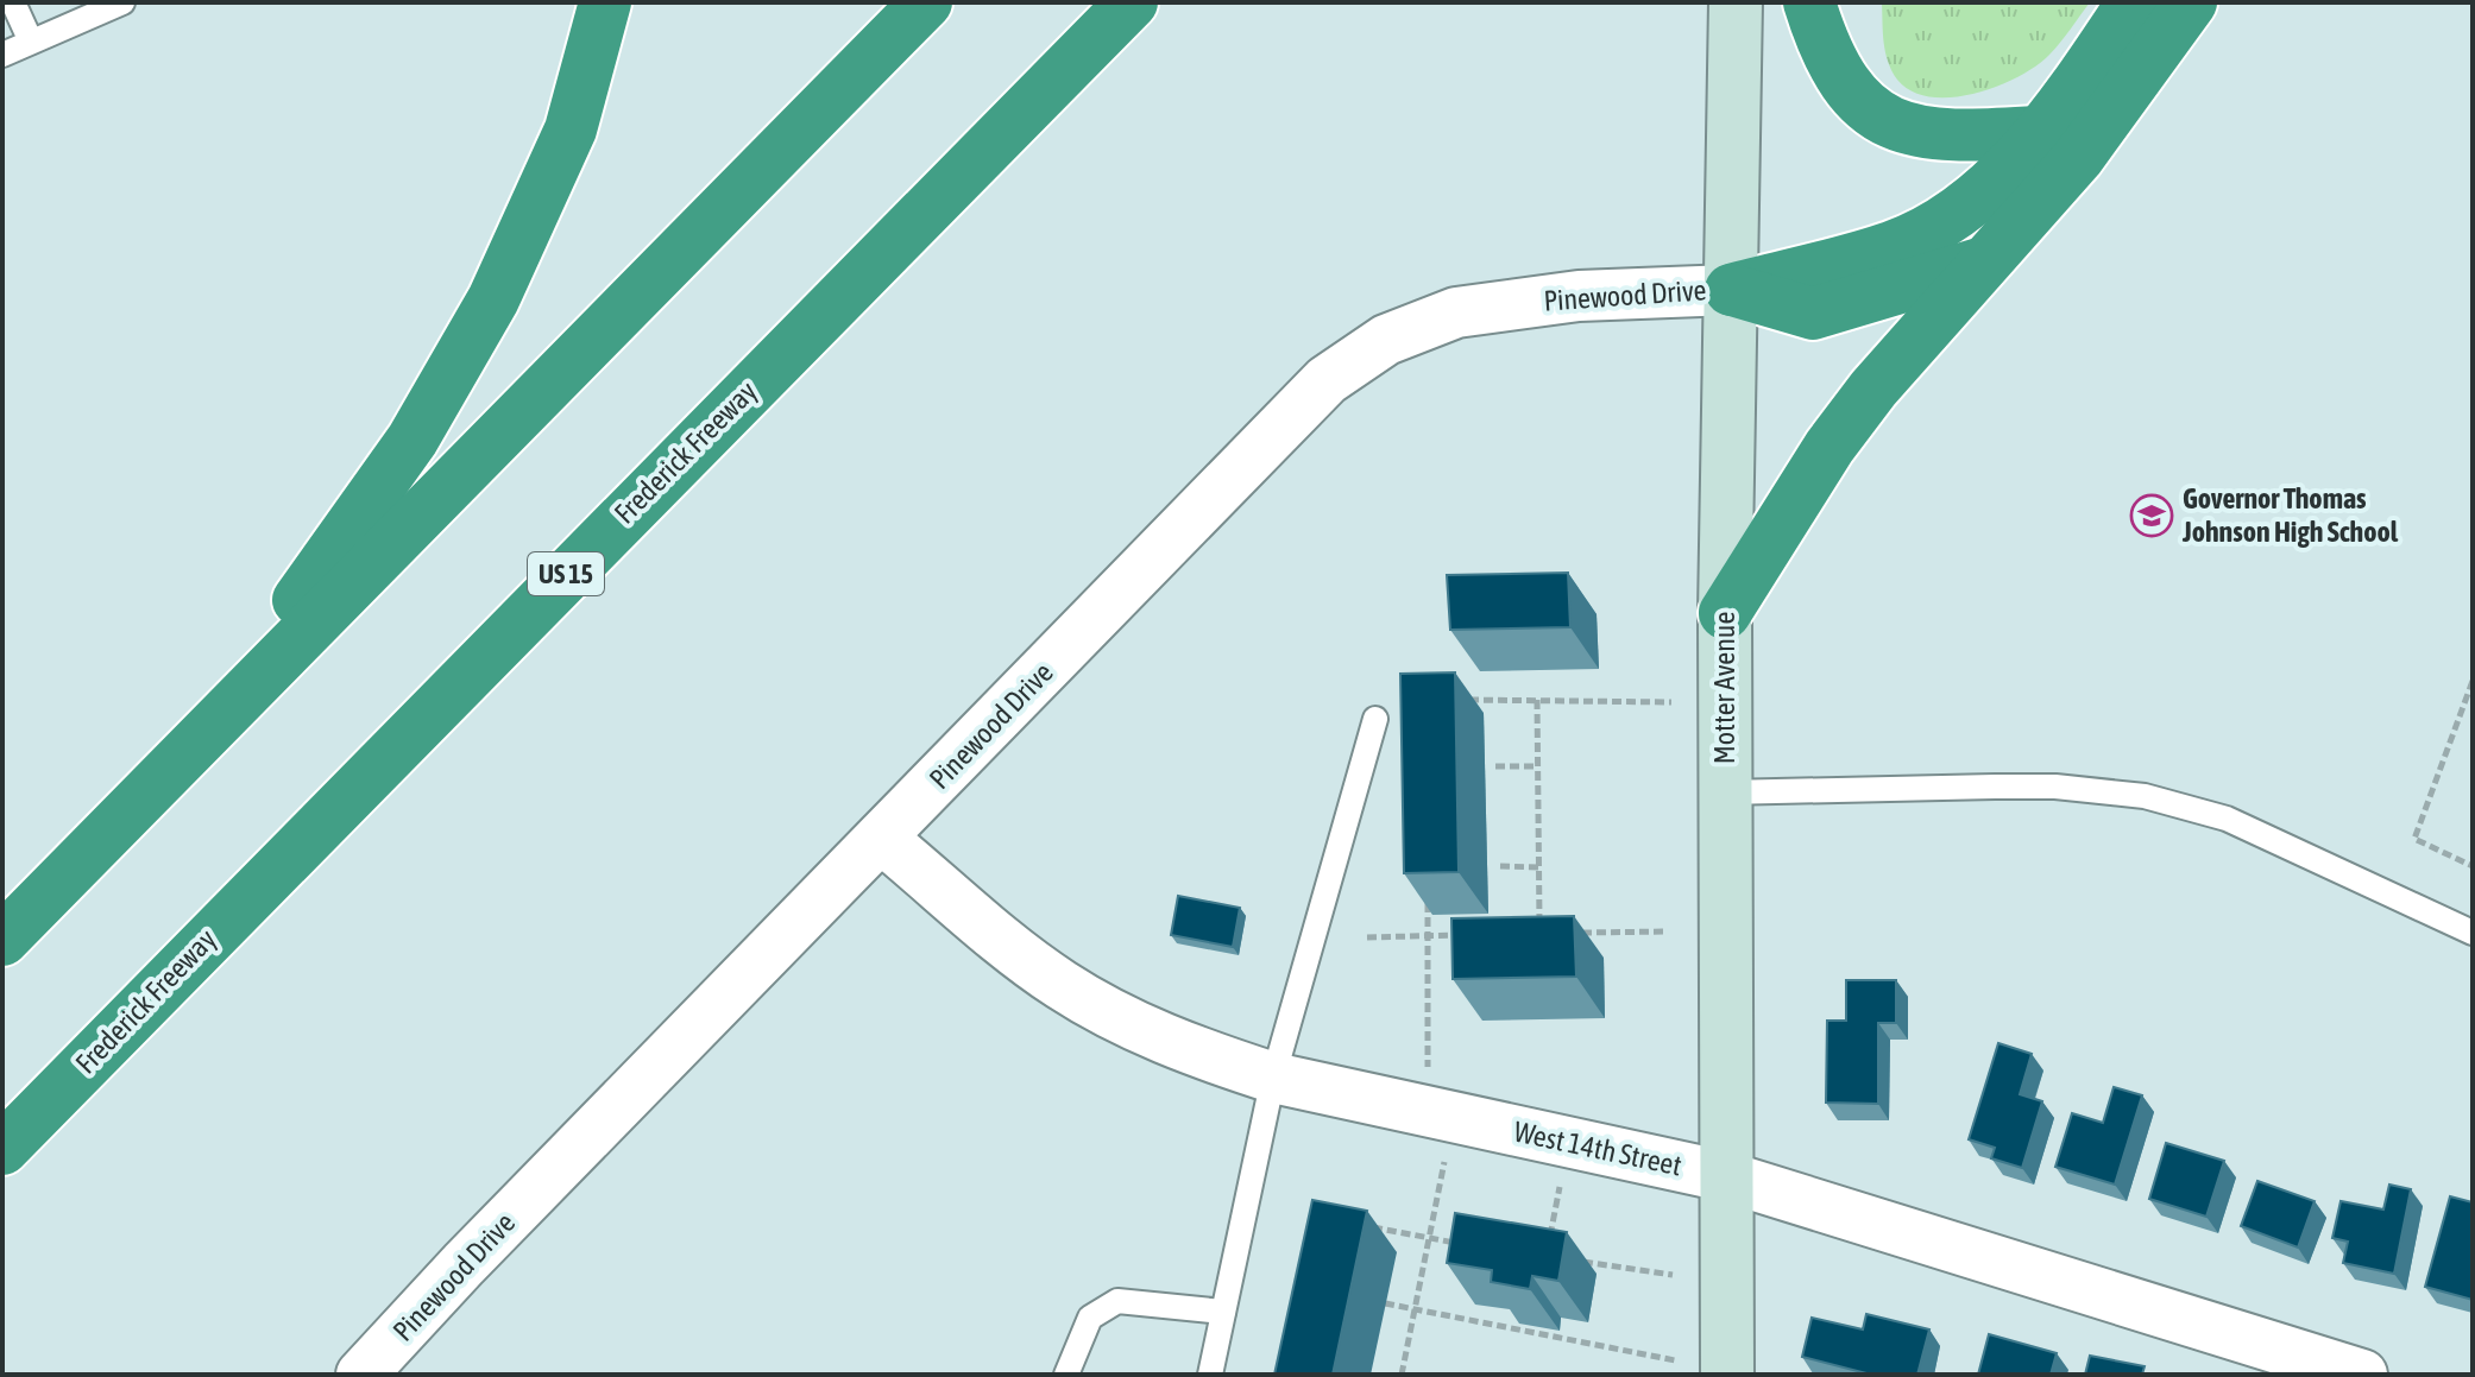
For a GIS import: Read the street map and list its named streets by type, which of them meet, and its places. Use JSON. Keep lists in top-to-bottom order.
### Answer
{
  "streets": {
    "highway": ["Frederick Freeway", "US 15"],
    "main road": ["Motter Avenue"],
    "street": ["Pinewood Drive", "West 14th Street"]
  },
  "crossings": [
    ["Pinewood Drive", "Motter Avenue"],
    ["Pinewood Drive", "West 14th Street"],
    ["Motter Avenue", "West 14th Street"]
  ],
  "places": {
    "school or university": ["Governor Thomas Johnson High School"]
  }
}
